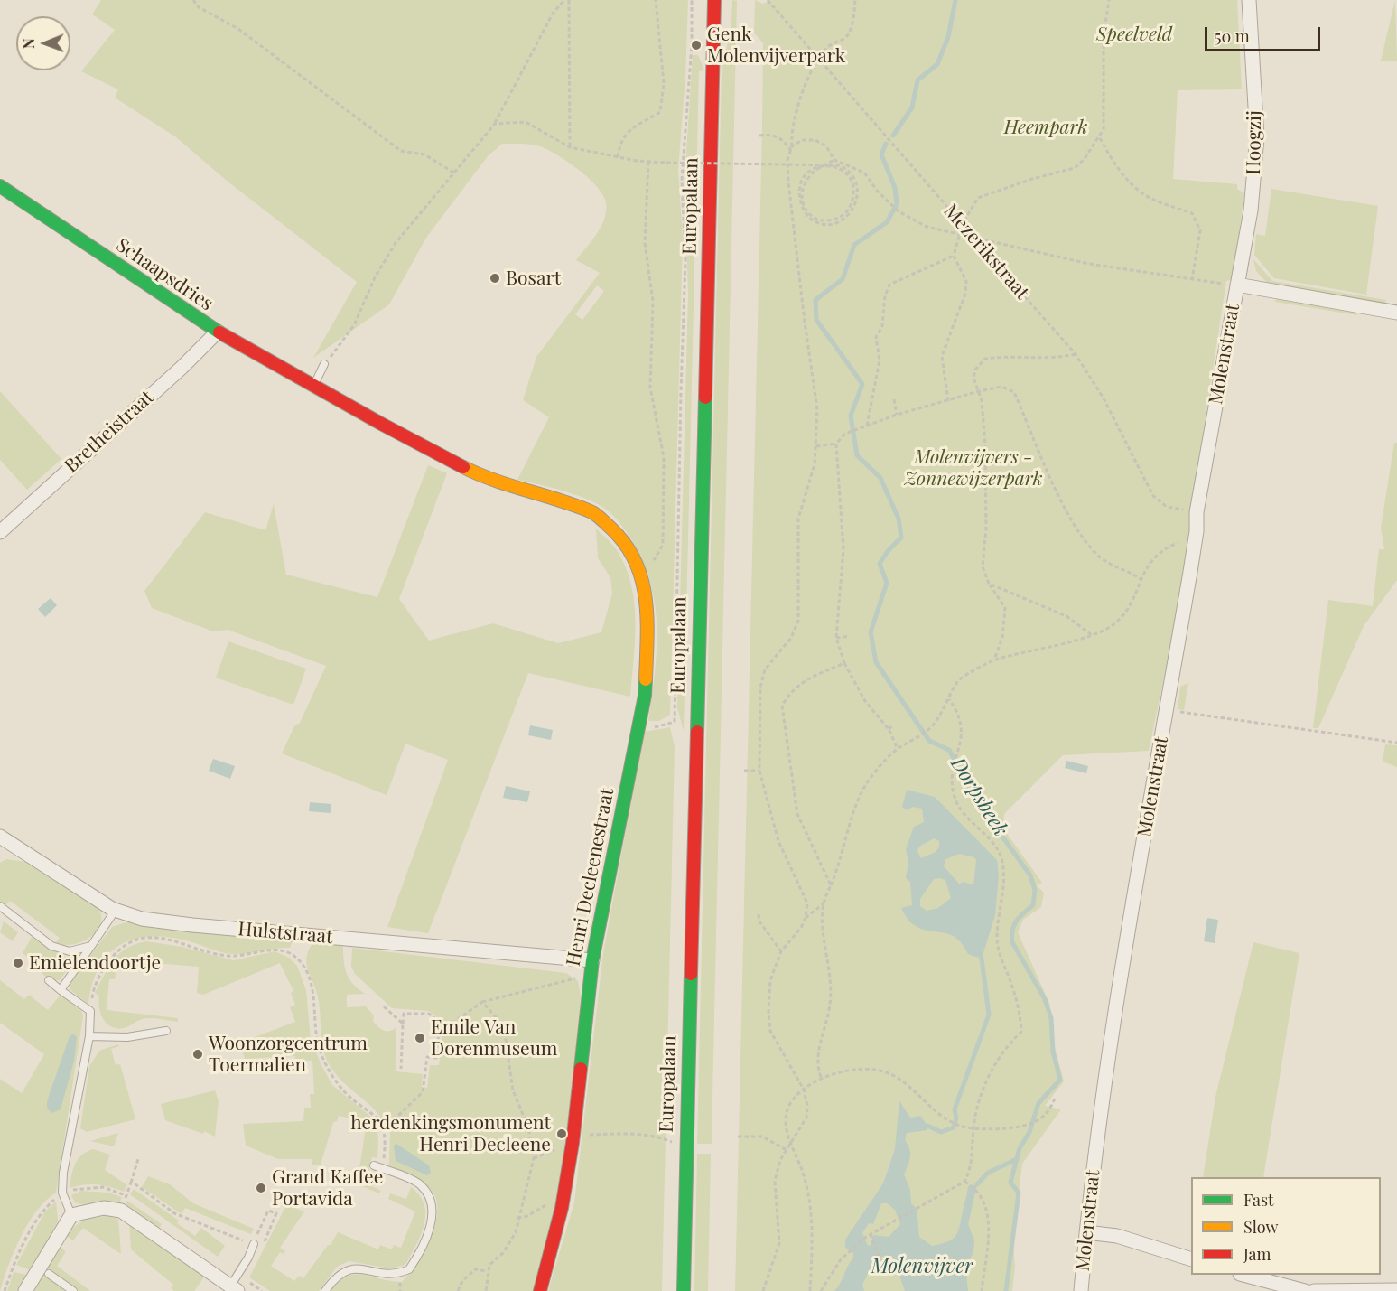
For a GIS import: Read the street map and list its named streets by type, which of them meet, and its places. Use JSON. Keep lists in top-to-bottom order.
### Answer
{
  "streets": {
    "street": [
      "Hoogzij",
      "Europalaan",
      "Schaapsdries",
      "Molenstraat",
      "Bretheistraat",
      "Henri Decleenestraat",
      "Hulststraat"
    ],
    "path": ["Mezerikstraat"]
  },
  "crossings": [
    ["Hoogzij", "Molenstraat"],
    ["Schaapsdries", "Bretheistraat"],
    ["Schaapsdries", "Henri Decleenestraat"],
    ["Henri Decleenestraat", "Hulststraat"]
  ],
  "water": ["Dorpsbeek", "Molenvijver"],
  "parks": ["Speelveld", "Heempark", "Molenvijvers - Zonnewijzerpark"],
  "places": [
    "Genk Molenvijverpark",
    "Bosart",
    "Emielendoortje",
    "Emile Van Dorenmuseum",
    "Woonzorgcentrum Toermalien",
    "herdenkingsmonument Henri Decleene",
    "Grand Kaffee Portavida"
  ],
  "legend": ["Fast", "Slow", "Jam"],
  "scale_bar": "50 m",
  "north": "left"
}
